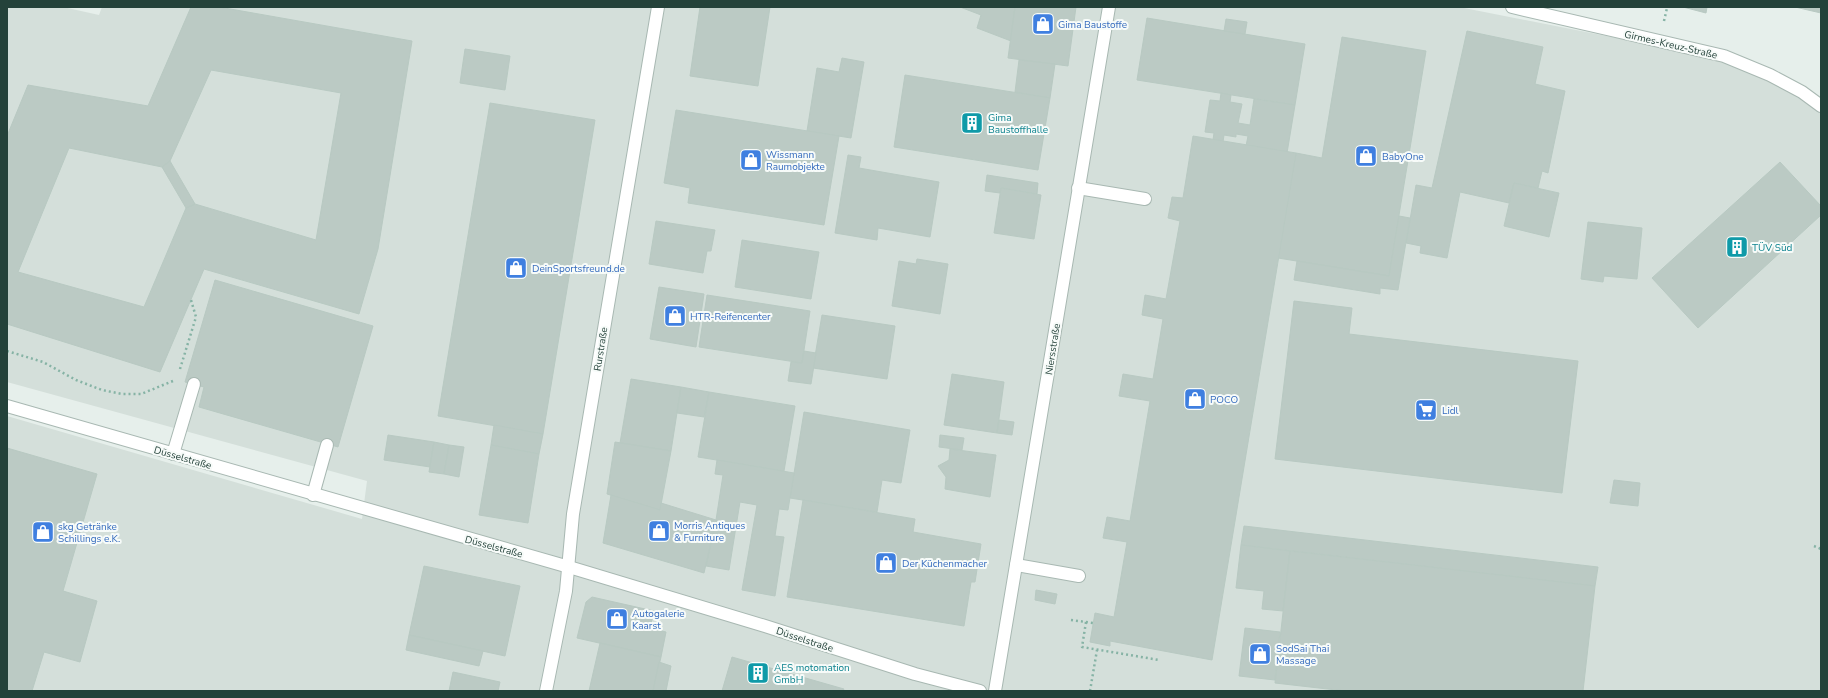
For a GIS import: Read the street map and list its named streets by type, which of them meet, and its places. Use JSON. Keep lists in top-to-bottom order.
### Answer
{
  "streets": {
    "street": [
      "Girmes-Kreuz-Straße",
      "Rurstraße",
      "Niersstraße",
      "Düsselstraße"
    ]
  },
  "crossings": [
    ["Rurstraße", "Düsselstraße"]
  ],
  "places": {
    "shop": [
      "Gima Baustoffe",
      "BabyOne",
      "Wissmann Raumobjekte",
      "DeinSportsfreund.de",
      "HTR-Reifencenter",
      "POCO",
      "Morris Antiques & Furniture",
      "skg Getränke Schillings e.K.",
      "Der Küchenmacher",
      "Autogalerie Kaarst",
      "SodSai Thai Massage"
    ],
    "building": ["Gima Baustoffhalle", "TÜV Süd", "AES motomation GmbH"],
    "supermarket": ["Lidl"]
  }
}
